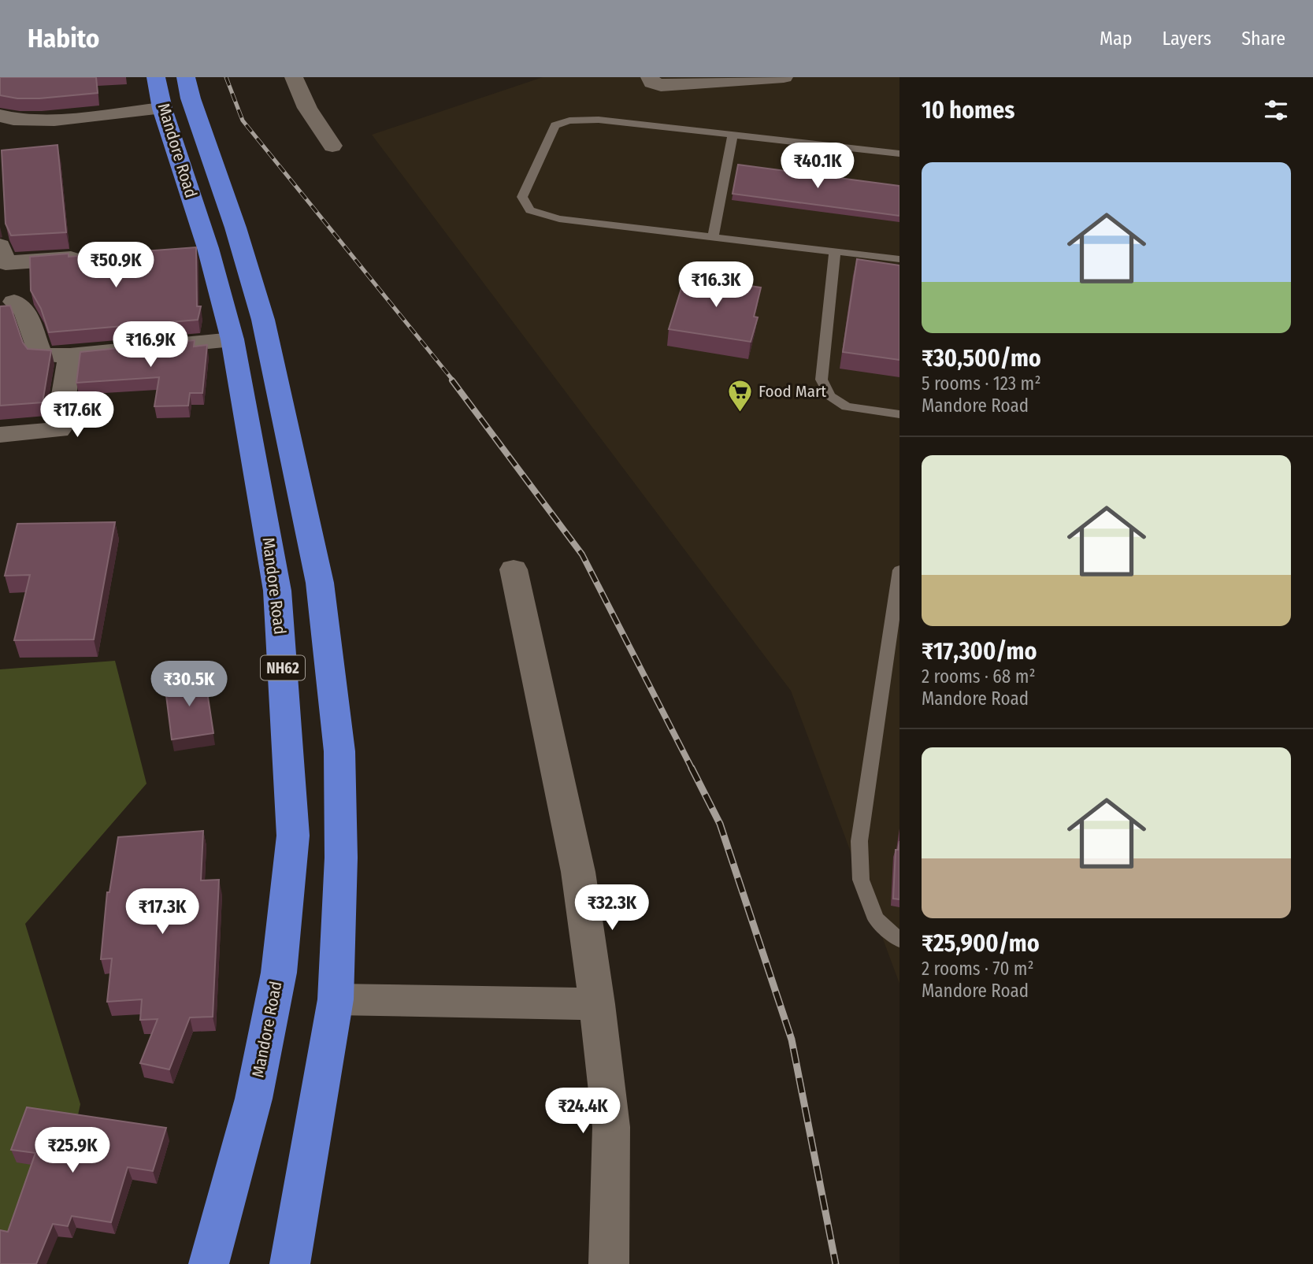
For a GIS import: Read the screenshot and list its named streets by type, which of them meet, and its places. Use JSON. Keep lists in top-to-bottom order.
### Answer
{
  "streets": {
    "highway": ["Mandore Road", "NH62"]
  },
  "places": {
    "supermarket": ["Food Mart"]
  },
  "page": {
    "header": "Habito",
    "nav": ["Map", "Layers", "Share"],
    "heading": "10 homes",
    "price": [
      "₹40.1K",
      "₹50.9K",
      "₹16.3K",
      "₹16.9K",
      "₹17.6K",
      "₹30.5K",
      "₹32.3K",
      "₹17.3K",
      "₹24.4K",
      "₹25.9K"
    ],
    "list": [
      {
        "name": "₹30,500/mo",
        "note": "5 rooms · 123 m² · Mandore Road"
      },
      {
        "name": "₹17,300/mo",
        "note": "2 rooms · 68 m² · Mandore Road"
      },
      {
        "name": "₹25,900/mo",
        "note": "2 rooms · 70 m² · Mandore Road"
      }
    ]
  }
}
